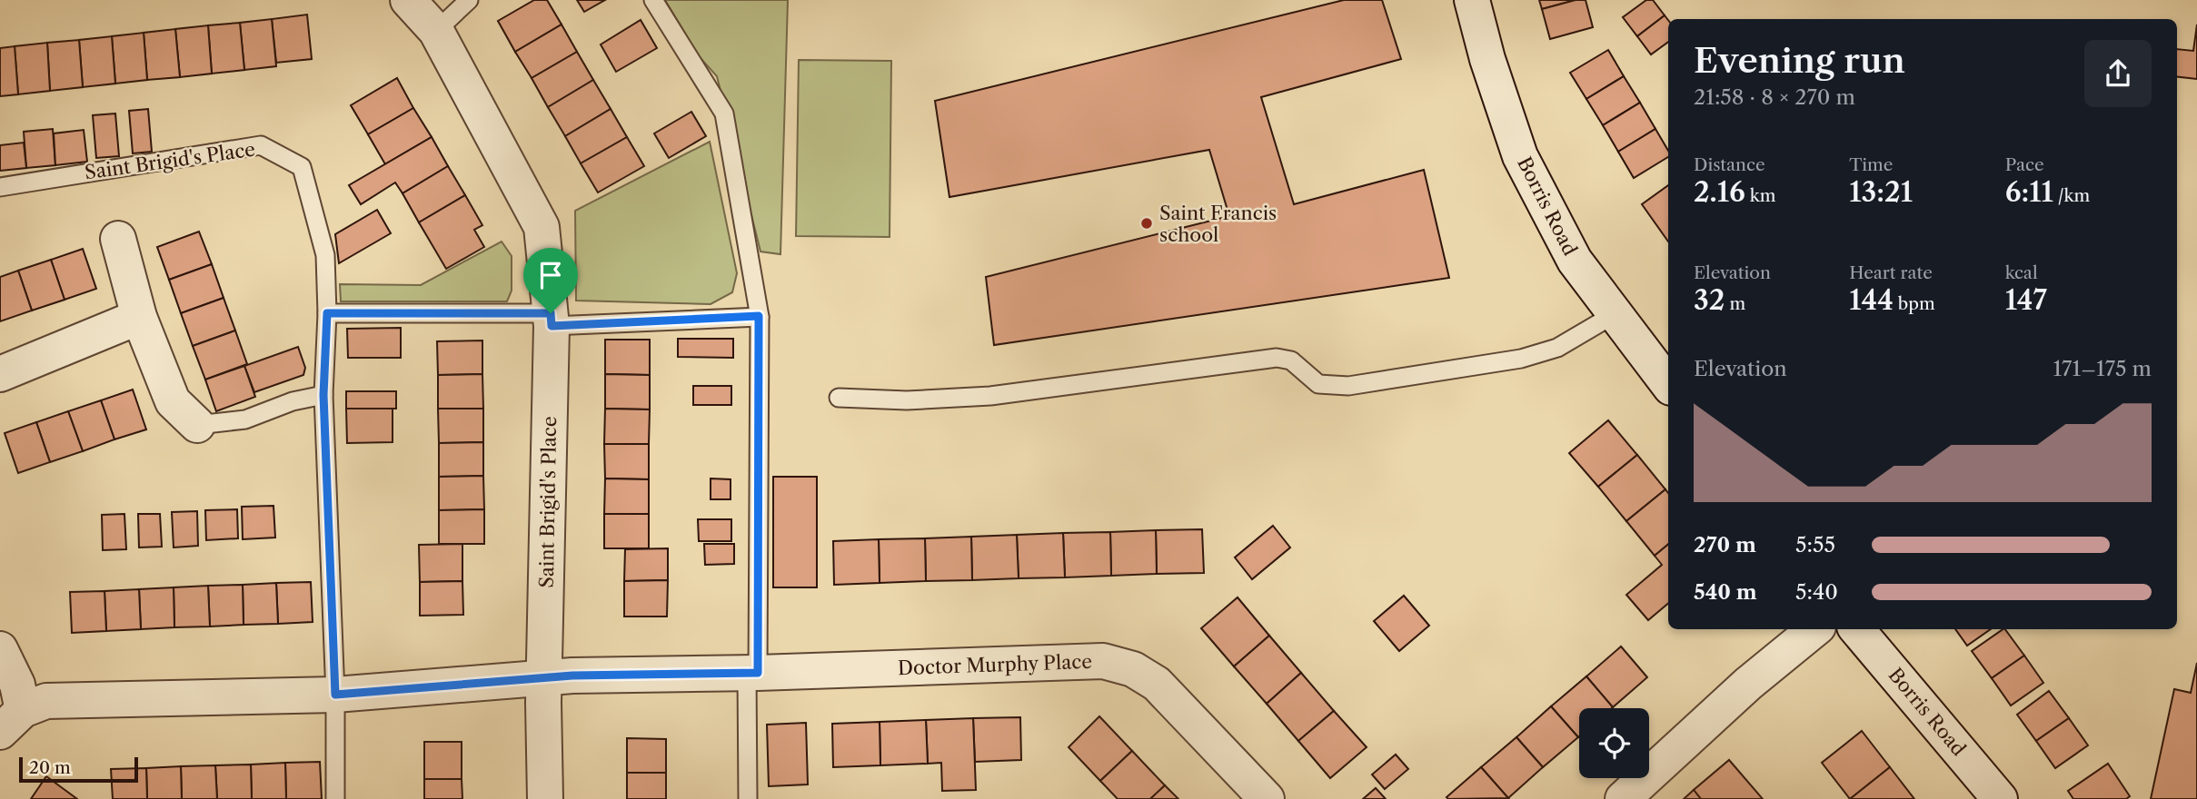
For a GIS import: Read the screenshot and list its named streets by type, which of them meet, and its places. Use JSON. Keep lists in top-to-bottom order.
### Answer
{
  "streets": {
    "street": ["Saint Brigid's Place", "Borris Road", "Doctor Murphy Place"]
  },
  "places": ["Saint Francis school"],
  "scale_bar": "20 m",
  "page": {
    "heading": ["Evening run", "21:58 · 8 × 270 m"],
    "stats": [
      ["Distance", "2.16 km"],
      ["Time", "13:21"],
      ["Pace", "6:11 /km"],
      ["Elevation", "32 m"],
      ["Heart rate", "144 bpm"],
      ["kcal", "147"]
    ],
    "chart": ["Elevation", "171–175 m"],
    "list": [
      {
        "name": "270 m",
        "note": "5:55"
      },
      {
        "name": "540 m",
        "note": "5:40"
      }
    ],
    "scale": "20 m"
  }
}
